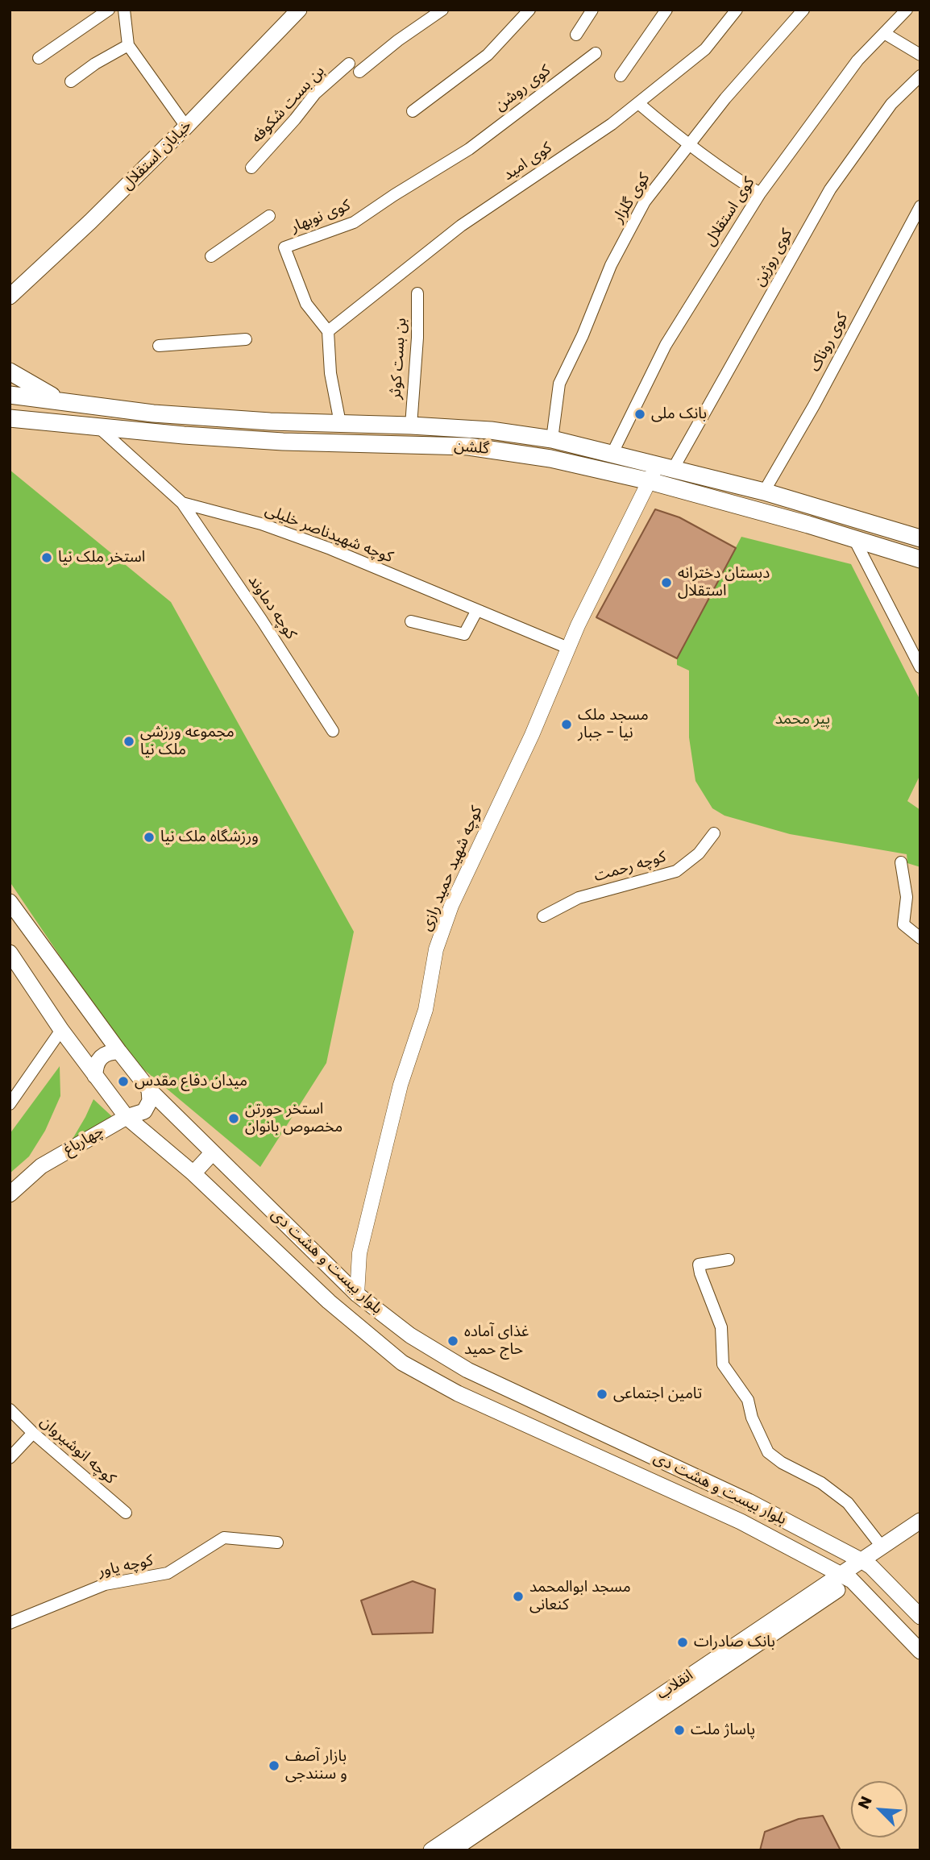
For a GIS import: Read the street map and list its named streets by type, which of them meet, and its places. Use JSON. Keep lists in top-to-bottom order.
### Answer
{
  "streets": {
    "main road": [
      "خیابان استقلال",
      "گلشن",
      "چهارباغ",
      "بلوار بیست و هشت دی",
      "انقلاب"
    ],
    "street": [
      "کوی روشن",
      "بن بست شکوفه",
      "کوی امید",
      "کوی گلزار",
      "کوی استقلال",
      "کوی نوبهار",
      "کوی روژین",
      "کوی روناک",
      "بن بست کوثر",
      "کوچه شهیدناصر خلیلی",
      "کوچه دماوند",
      "کوچه رحمت",
      "کوچه شهید حمید رازی",
      "کوچه انوشیروان",
      "کوچه یاور"
    ]
  },
  "crossings": [
    ["کوی روشن", "کوی نوبهار"],
    ["کوی امید", "کوی نوبهار"],
    ["کوی گلزار", "گلشن"],
    ["کوی استقلال", "گلشن"],
    ["کوی روژین", "گلشن"],
    ["کوی روناک", "گلشن"],
    ["بن بست کوثر", "گلشن"],
    ["گلشن", "کوچه شهیدناصر خلیلی"],
    ["گلشن", "کوچه شهید حمید رازی"],
    ["کوچه شهیدناصر خلیلی", "کوچه دماوند"],
    ["کوچه شهیدناصر خلیلی", "کوچه شهید حمید رازی"],
    ["کوچه شهید حمید رازی", "بلوار بیست و هشت دی"],
    ["چهارباغ", "بلوار بیست و هشت دی"],
    ["بلوار بیست و هشت دی", "انقلاب"]
  ],
  "parks": ["پیر محمد"],
  "places": [
    "بانک ملی",
    "استخر ملک نیا",
    "دبستان دخترانه استقلال",
    "مسجد ملک نیا - جبار",
    "مجموعه ورزشی ملک نیا",
    "ورزشگاه ملک نیا",
    "میدان دفاع مقدس",
    "استخر حورتن مخصوص بانوان",
    "غذای آماده حاج حمید",
    "تامین اجتماعی",
    "مسجد ابوالمحمد کنعانی",
    "بانک صادرات",
    "پاساژ ملت",
    "بازار آصف و سنندجی"
  ],
  "north": "top left"
}
